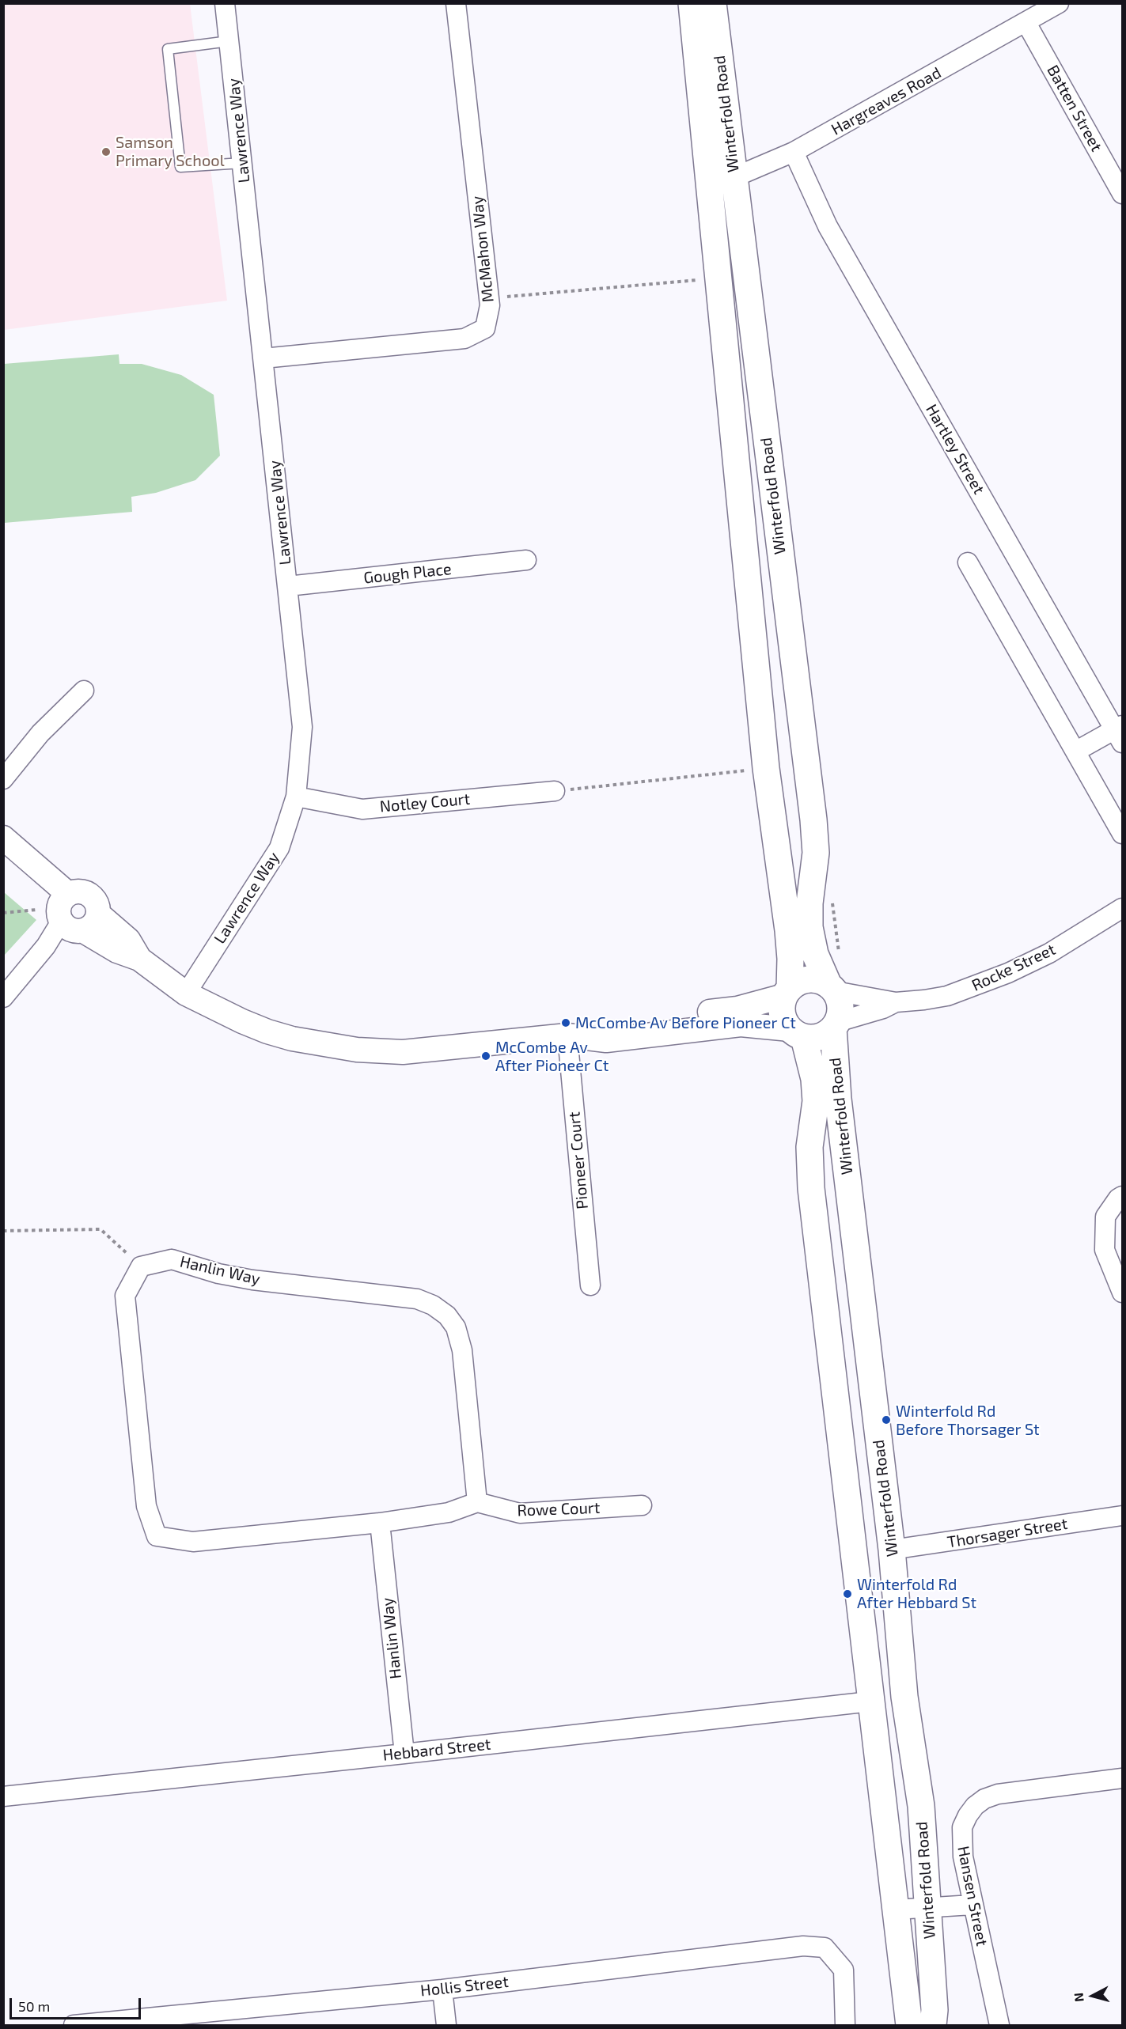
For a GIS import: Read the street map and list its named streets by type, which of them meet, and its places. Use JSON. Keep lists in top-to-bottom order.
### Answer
{
  "streets": {
    "main road": ["Winterfold Road"],
    "street": [
      "Hargreaves Road",
      "Batten Street",
      "Lawrence Way",
      "McMahon Way",
      "Hartley Street",
      "Gough Place",
      "Notley Court",
      "Rocke Street",
      "Pioneer Court",
      "Hanlin Way",
      "Rowe Court",
      "Thorsager Street",
      "Hebbard Street",
      "Hansen Street",
      "Hollis Street"
    ]
  },
  "crossings": [
    ["Hargreaves Road", "Batten Street"],
    ["Hargreaves Road", "Winterfold Road"],
    ["Hargreaves Road", "Hartley Street"],
    ["Winterfold Road", "Rocke Street"],
    ["Winterfold Road", "Thorsager Street"],
    ["Winterfold Road", "Hebbard Street"],
    ["Lawrence Way", "McMahon Way"],
    ["Lawrence Way", "Gough Place"],
    ["Lawrence Way", "Notley Court"],
    ["Hanlin Way", "Rowe Court"],
    ["Hanlin Way", "Hebbard Street"]
  ],
  "places": [
    "Samson Primary School",
    "McCombe Av Before Pioneer Ct",
    "McCombe Av After Pioneer Ct",
    "Winterfold Rd Before Thorsager St",
    "Winterfold Rd After Hebbard St"
  ],
  "scale_bar": "50 m",
  "north": "left"
}
